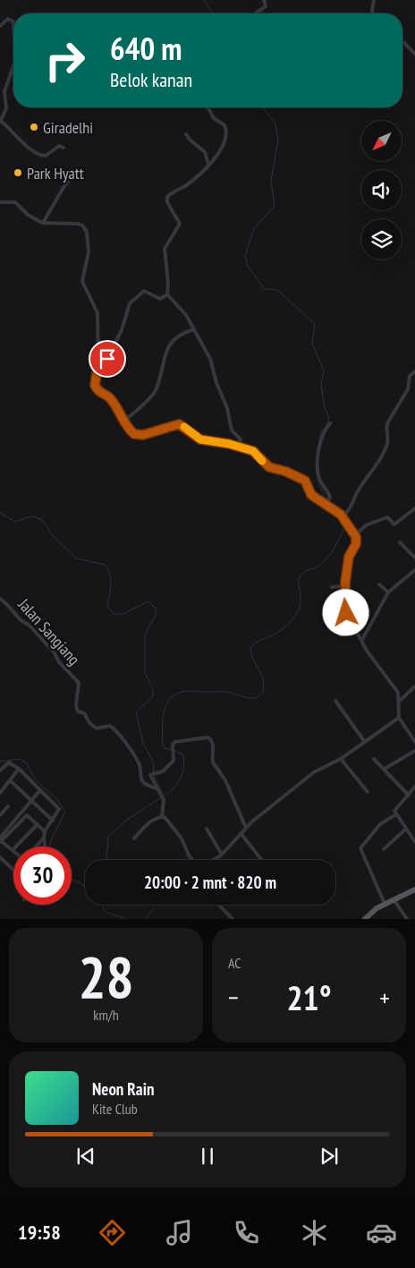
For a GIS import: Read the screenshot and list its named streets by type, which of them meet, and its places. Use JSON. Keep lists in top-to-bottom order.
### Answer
{
  "streets": {
    "street": ["Jalan Sangiang"]
  },
  "places": ["Giradelhi", "Park Hyatt"],
  "north": "bottom left",
  "page": {
    "turn": ["640 m", "Belok kanan"],
    "limit": "30",
    "trip": "20:00 · 2 mnt · 820 m",
    "tile": [
      ["28", "km/h"],
      "AC"
    ],
    "heat": ["−", "21°", "+"],
    "song": ["Neon Rain", "Kite Club"],
    "tabs": "19:58"
  }
}
